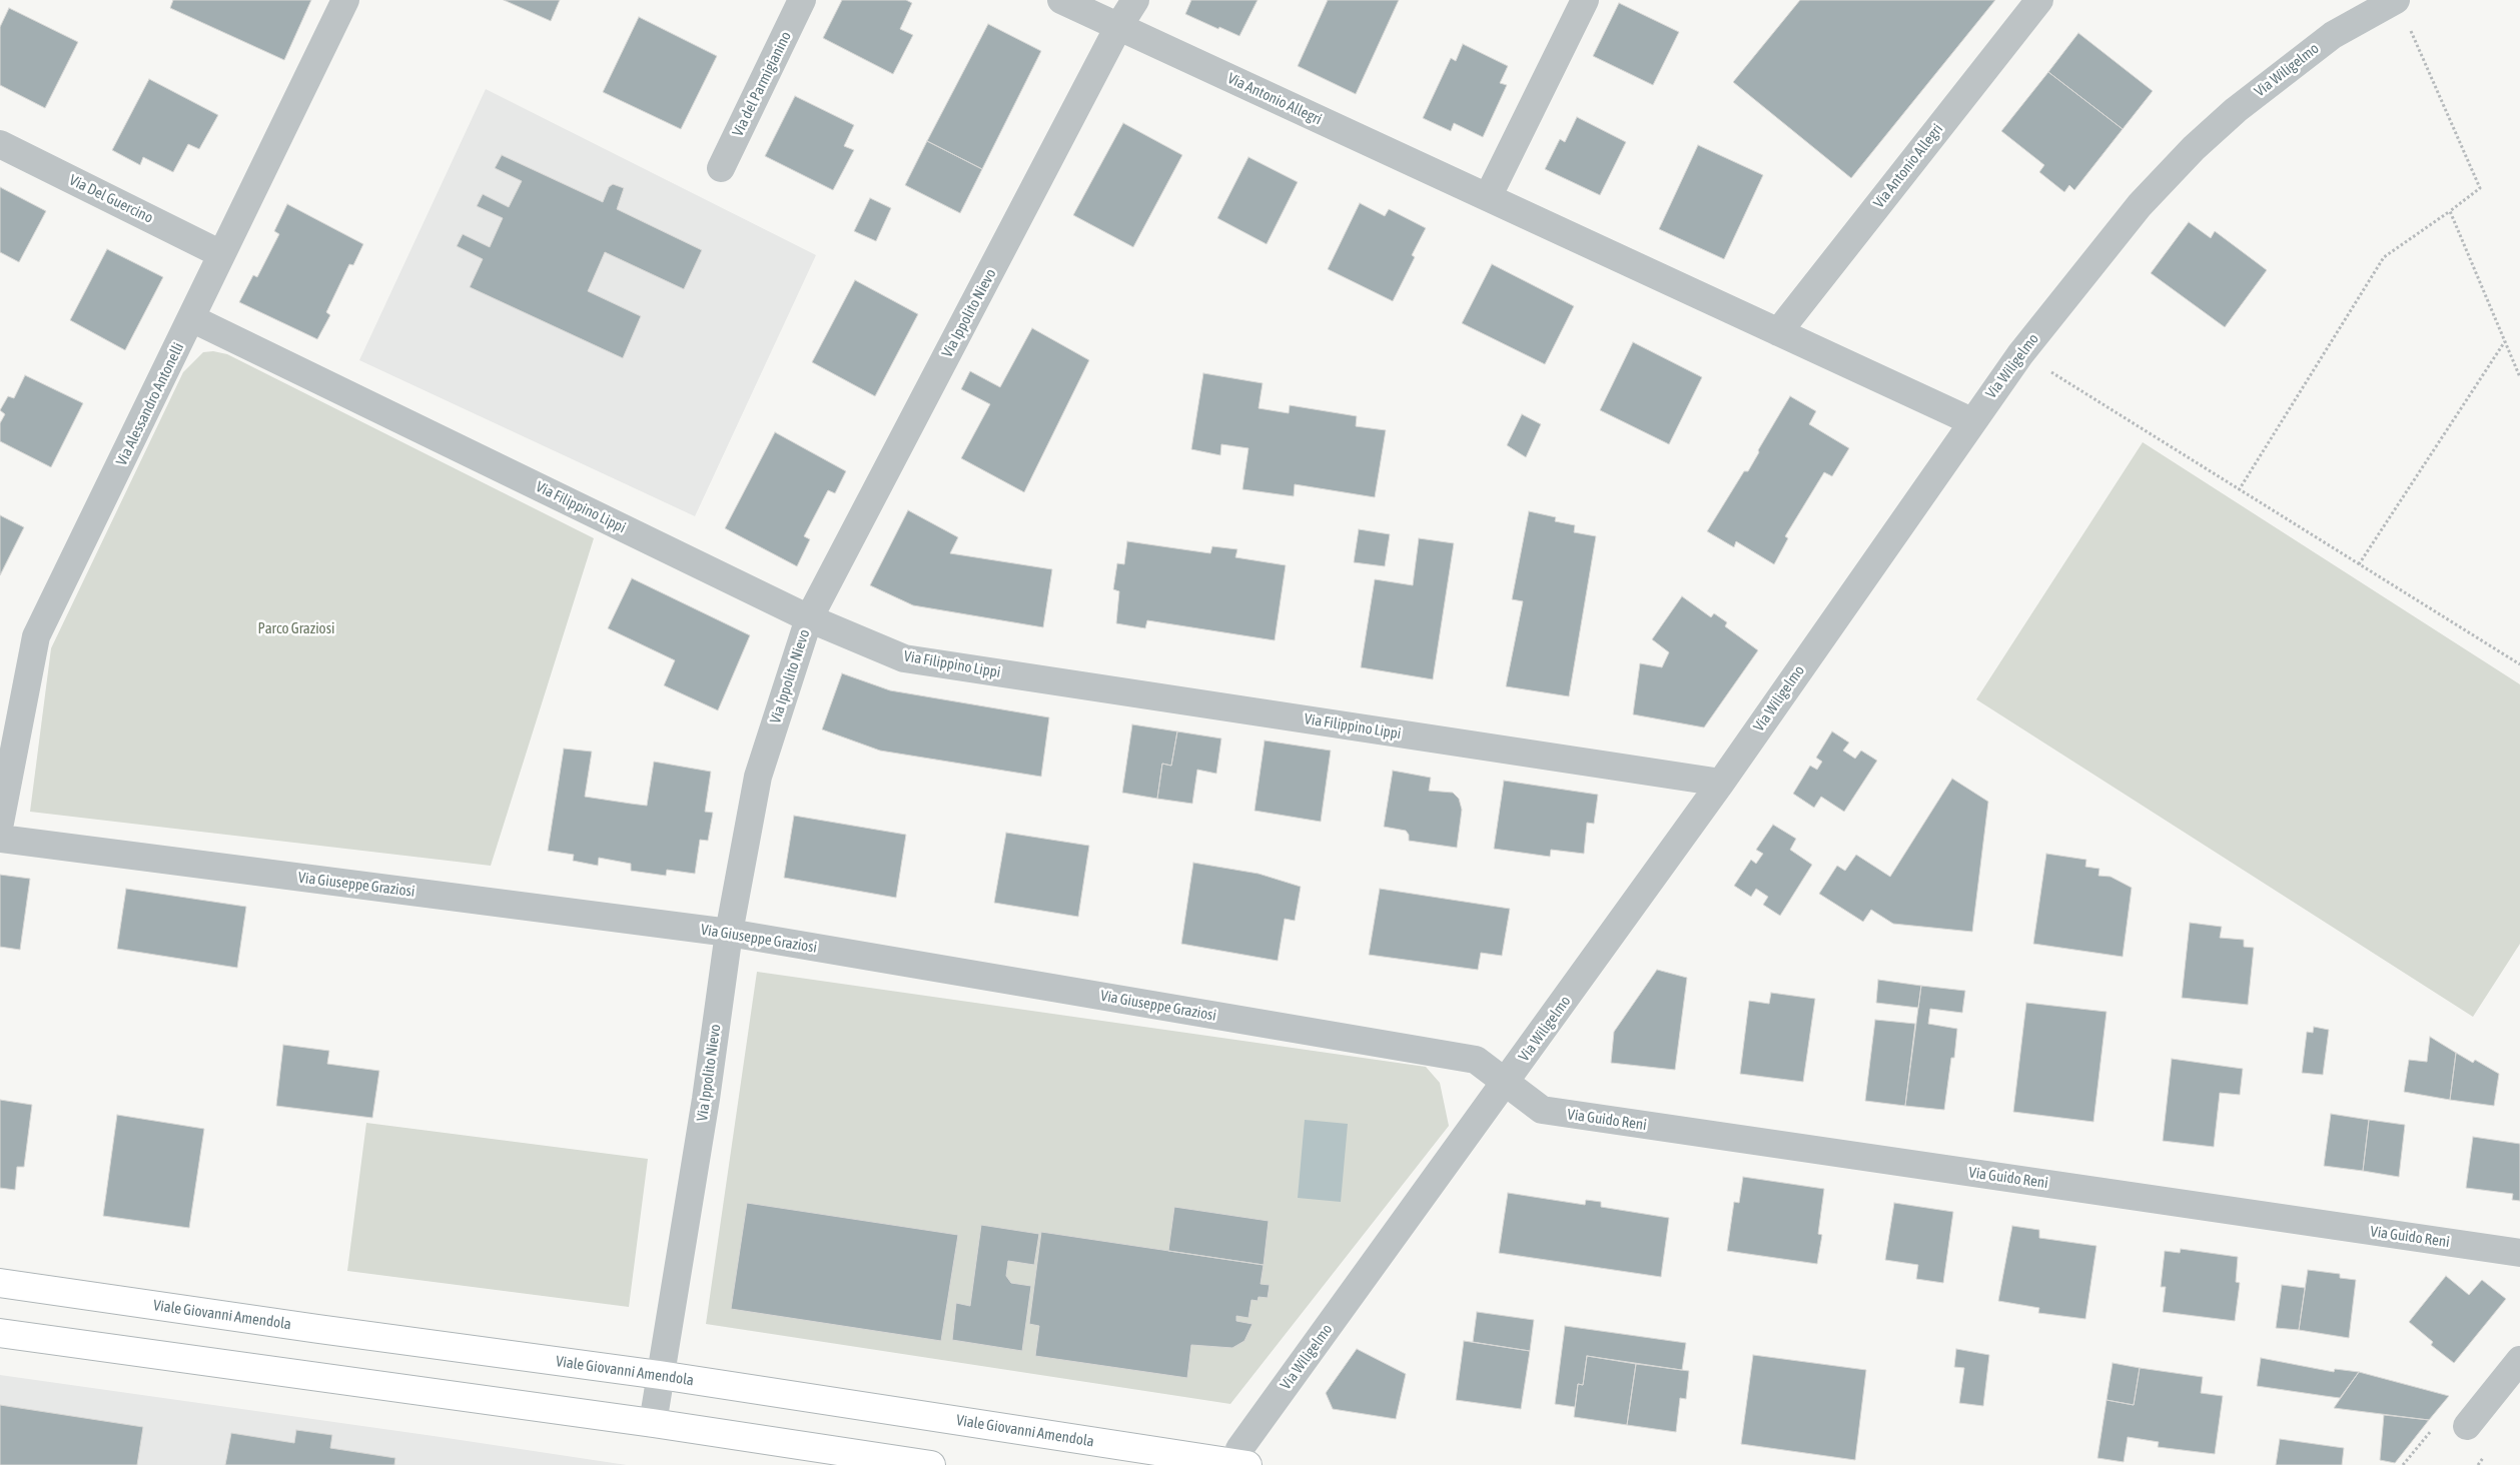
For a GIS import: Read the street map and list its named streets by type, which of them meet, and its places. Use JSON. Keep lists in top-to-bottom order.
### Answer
{
  "streets": {
    "main road": ["Viale Giovanni Amendola"],
    "street": [
      "Via Wiligelmo",
      "Via del Parmigianino",
      "Via Antonio Allegri",
      "Via Del Guercino",
      "Via Ippolito Nievo",
      "Via Alessandro Antonelli",
      "Via Filippino Lippi",
      "Via Giuseppe Graziosi",
      "Via Guido Reni"
    ]
  },
  "crossings": [
    ["Via Wiligelmo", "Via Antonio Allegri"],
    ["Via Wiligelmo", "Via Filippino Lippi"],
    ["Via Wiligelmo", "Via Giuseppe Graziosi"],
    ["Via Wiligelmo", "Via Guido Reni"],
    ["Via Wiligelmo", "Viale Giovanni Amendola"],
    ["Via Antonio Allegri", "Via Ippolito Nievo"],
    ["Via Del Guercino", "Via Alessandro Antonelli"],
    ["Via Ippolito Nievo", "Via Filippino Lippi"],
    ["Via Ippolito Nievo", "Via Giuseppe Graziosi"],
    ["Via Ippolito Nievo", "Viale Giovanni Amendola"],
    ["Via Alessandro Antonelli", "Via Filippino Lippi"],
    ["Via Giuseppe Graziosi", "Via Guido Reni"]
  ],
  "parks": ["Parco Graziosi"]
}
